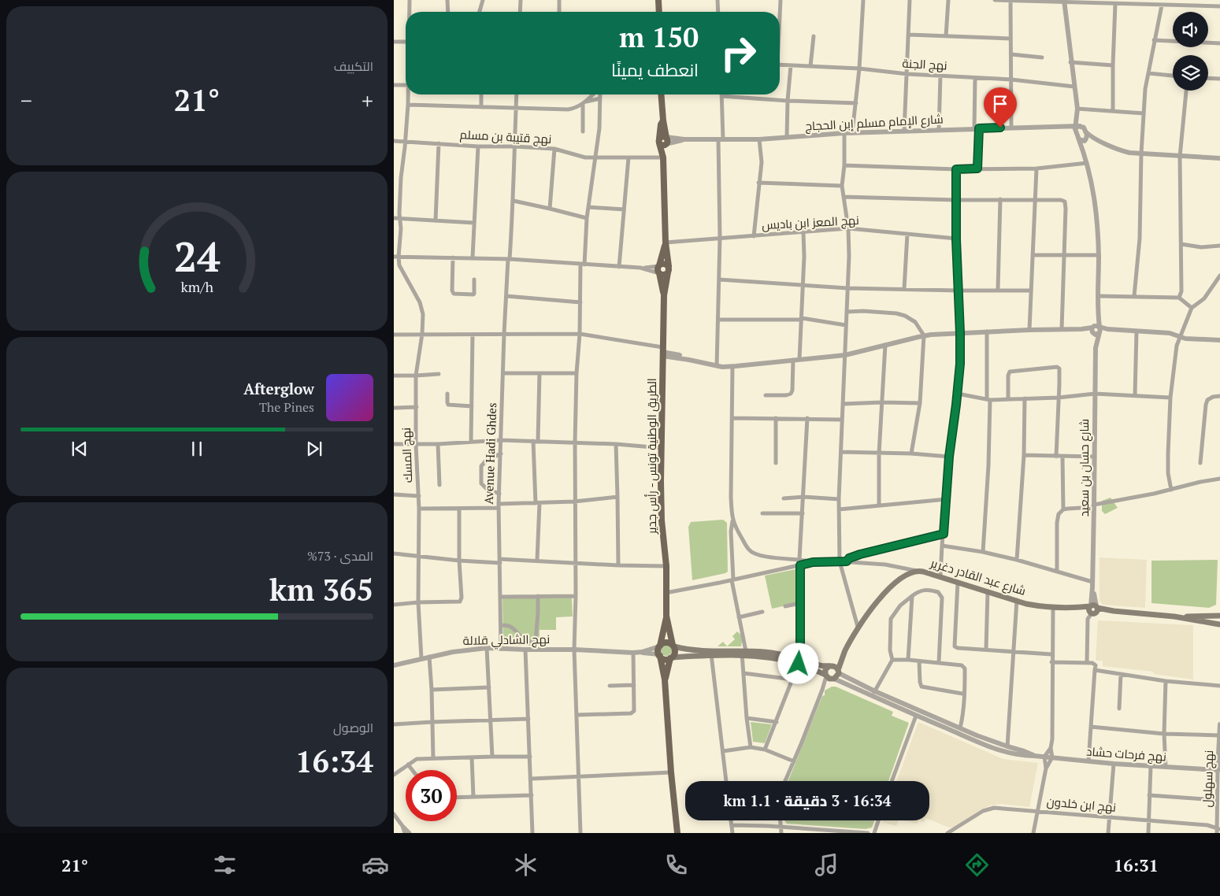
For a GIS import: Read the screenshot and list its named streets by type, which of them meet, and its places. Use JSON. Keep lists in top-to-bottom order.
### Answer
{
  "streets": {
    "main road": ["الطريق الوطنية تونس - رأس جدير", "شارع عبد القادر دغرير"],
    "street": [
      "نهج الجنة",
      "شارع اﻹمام مسلم إبن الحجاج",
      "نهج قتيبة بن مسلم",
      "نهج المعز ابن باديس",
      "Avenue Hadi Ghdes",
      "نهج المسك",
      "شارع حسان بن سعيد",
      "نهج الشادلي قلالة",
      "نهج فرحات حشاد",
      "نهج سهلول",
      "نهج ابن خلدون"
    ]
  },
  "crossings": [
    ["شارع اﻹمام مسلم إبن الحجاج", "الطريق الوطنية تونس - رأس جدير"],
    ["شارع اﻹمام مسلم إبن الحجاج", "شارع حسان بن سعيد"],
    ["نهج قتيبة بن مسلم", "Avenue Hadi Ghdes"],
    ["نهج قتيبة بن مسلم", "الطريق الوطنية تونس - رأس جدير"],
    ["نهج المعز ابن باديس", "الطريق الوطنية تونس - رأس جدير"],
    ["Avenue Hadi Ghdes", "نهج الشادلي قلالة"],
    ["نهج المسك", "نهج الشادلي قلالة"],
    ["شارع حسان بن سعيد", "شارع عبد القادر دغرير"],
    ["نهج فرحات حشاد", "نهج سهلول"],
    ["نهج سهلول", "نهج ابن خلدون"]
  ],
  "page": {
    "tile": [
      "التكييف",
      ["المدى · 73%", "365 km"],
      ["الوصول", "16:34"]
    ],
    "turn": ["150 m", "انعطف يمينًا"],
    "heat": ["−", "21°", "+"],
    "song": ["Afterglow", "The Pines"],
    "limit": "30",
    "trip": "16:34 · 3 دقيقة · 1.1 km",
    "tabs": ["16:31", "21°"],
    "gauge": ["24", "km/h"]
  }
}
